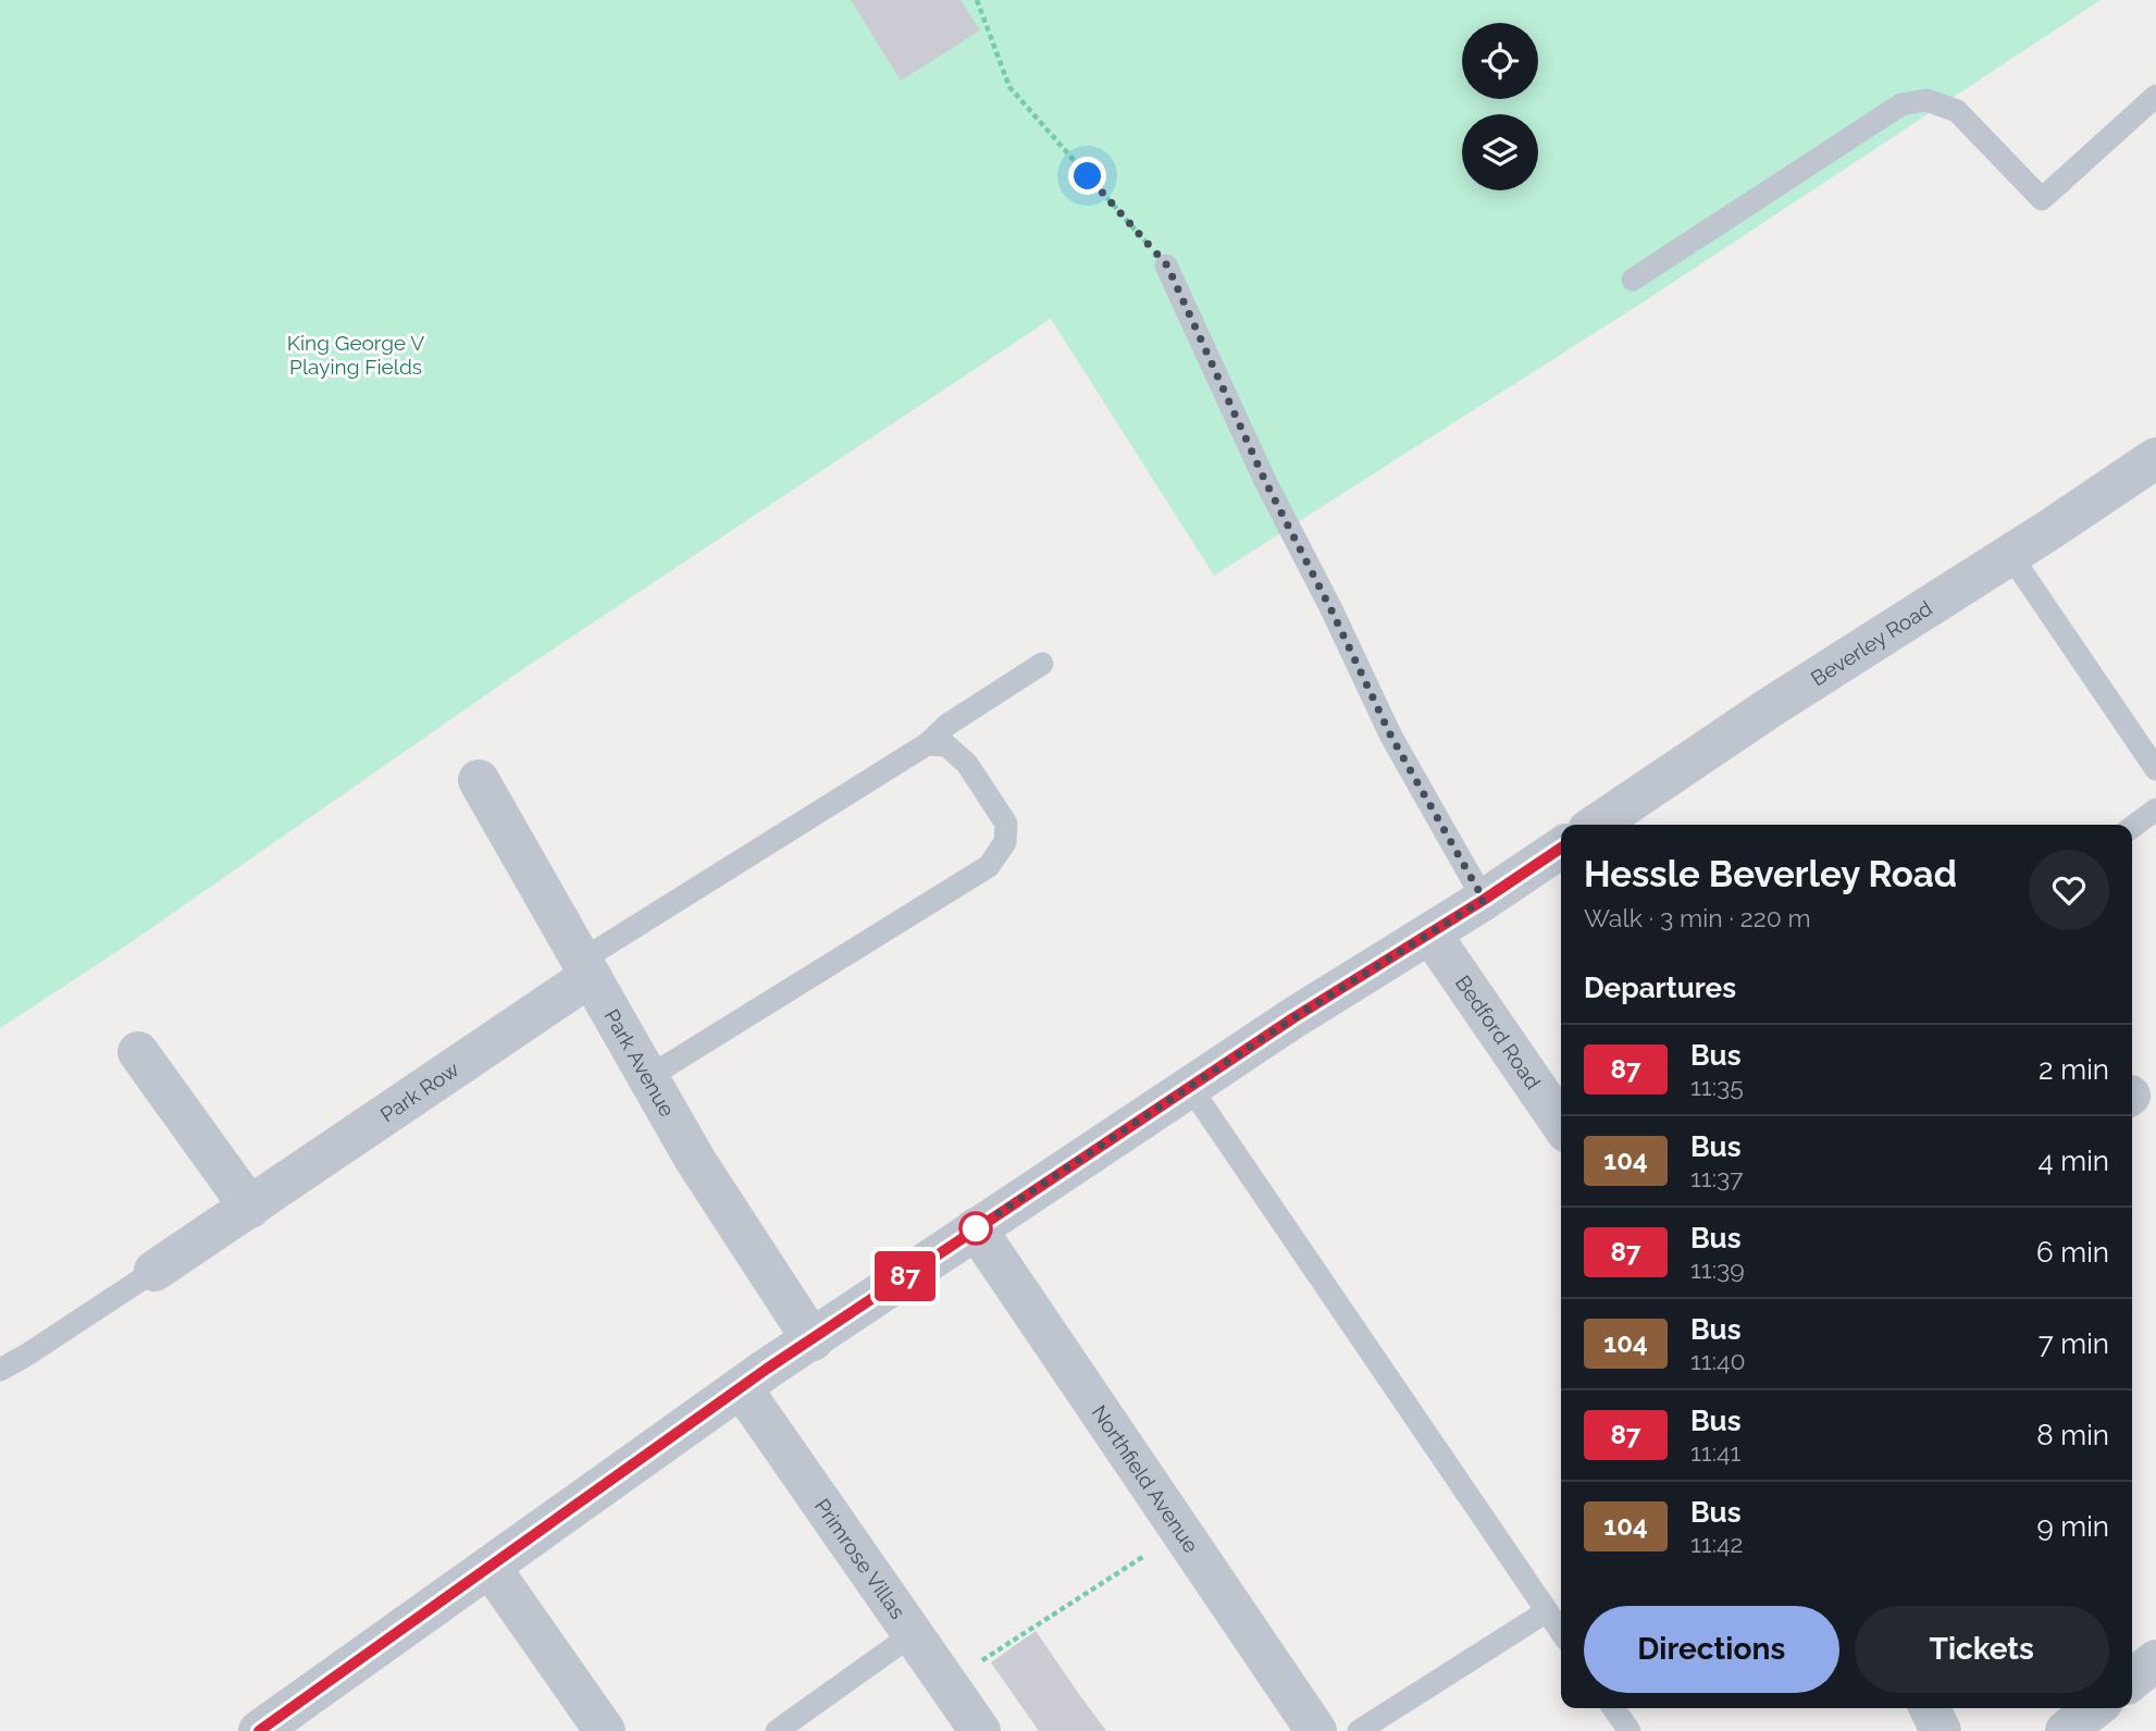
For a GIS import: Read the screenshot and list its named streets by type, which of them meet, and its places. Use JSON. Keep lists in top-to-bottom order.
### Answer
{
  "streets": {
    "street": [
      "Beverley Road",
      "Bedford Road",
      "Park Avenue",
      "Park Row",
      "Northfield Avenue",
      "Primrose Villas"
    ]
  },
  "crossings": [
    ["Park Avenue", "Park Row"]
  ],
  "parks": ["King George V Playing Fields"],
  "lines": ["bus line 87"],
  "page": {
    "on_map": "87",
    "heading": [
      ["Hessle Beverley Road", "Walk · 3 min · 220 m"],
      "Departures"
    ],
    "list": [
      {
        "mark": "87",
        "name": "Bus",
        "note": "11:35",
        "value": "2 min"
      },
      {
        "mark": "104",
        "name": "Bus",
        "note": "11:37",
        "value": "4 min"
      },
      {
        "mark": "87",
        "name": "Bus",
        "note": "11:39",
        "value": "6 min"
      },
      {
        "mark": "104",
        "name": "Bus",
        "note": "11:40",
        "value": "7 min"
      },
      {
        "mark": "87",
        "name": "Bus",
        "note": "11:41",
        "value": "8 min"
      },
      {
        "mark": "104",
        "name": "Bus",
        "note": "11:42",
        "value": "9 min"
      }
    ],
    "buttons": ["Directions", "Tickets"]
  }
}
